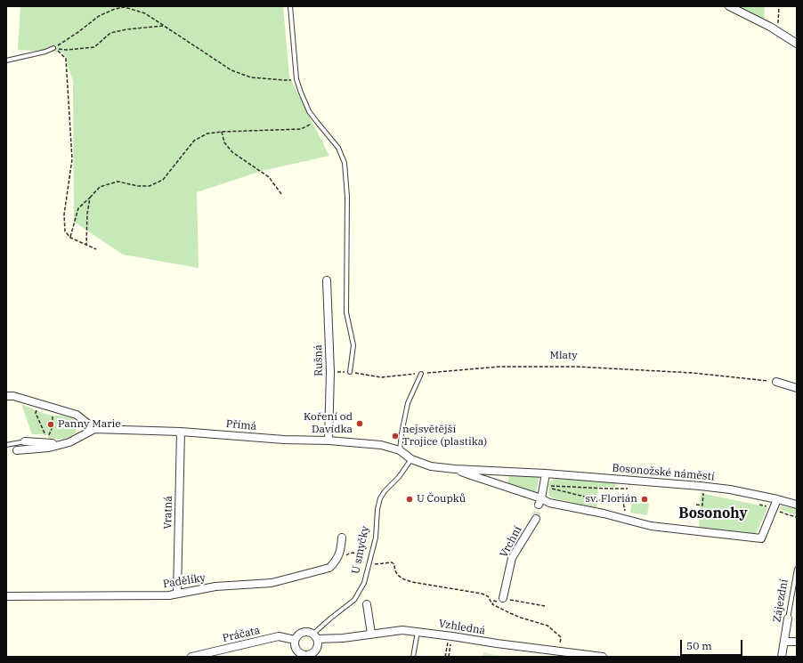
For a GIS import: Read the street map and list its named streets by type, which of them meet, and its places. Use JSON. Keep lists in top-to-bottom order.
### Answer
{
  "streets": {
    "street": [
      "Rušná",
      "Přímá",
      "Bosonožské náměstí",
      "Vratná",
      "Vrchní",
      "Padělíky",
      "Zájezdní",
      "Vzhledná",
      "Práčata"
    ],
    "lane": ["U smyčky"],
    "path": ["Mlaty"]
  },
  "crossings": [
    ["Mlaty", "Rušná"],
    ["Rušná", "Přímá"],
    ["Přímá", "Bosonožské náměstí"],
    ["Přímá", "Vratná"],
    ["Přímá", "U smyčky"],
    ["Bosonožské náměstí", "U smyčky"],
    ["Vratná", "Padělíky"],
    ["U smyčky", "Vzhledná"],
    ["U smyčky", "Práčata"],
    ["Vzhledná", "Práčata"]
  ],
  "districts": ["Bosonohy"],
  "places": [
    "Koření od Davídka",
    "Panny Marie",
    "nejsvětější Trojice (plastika)",
    "U Čoupků",
    "sv. Florián"
  ],
  "scale_bar": "50 m"
}
